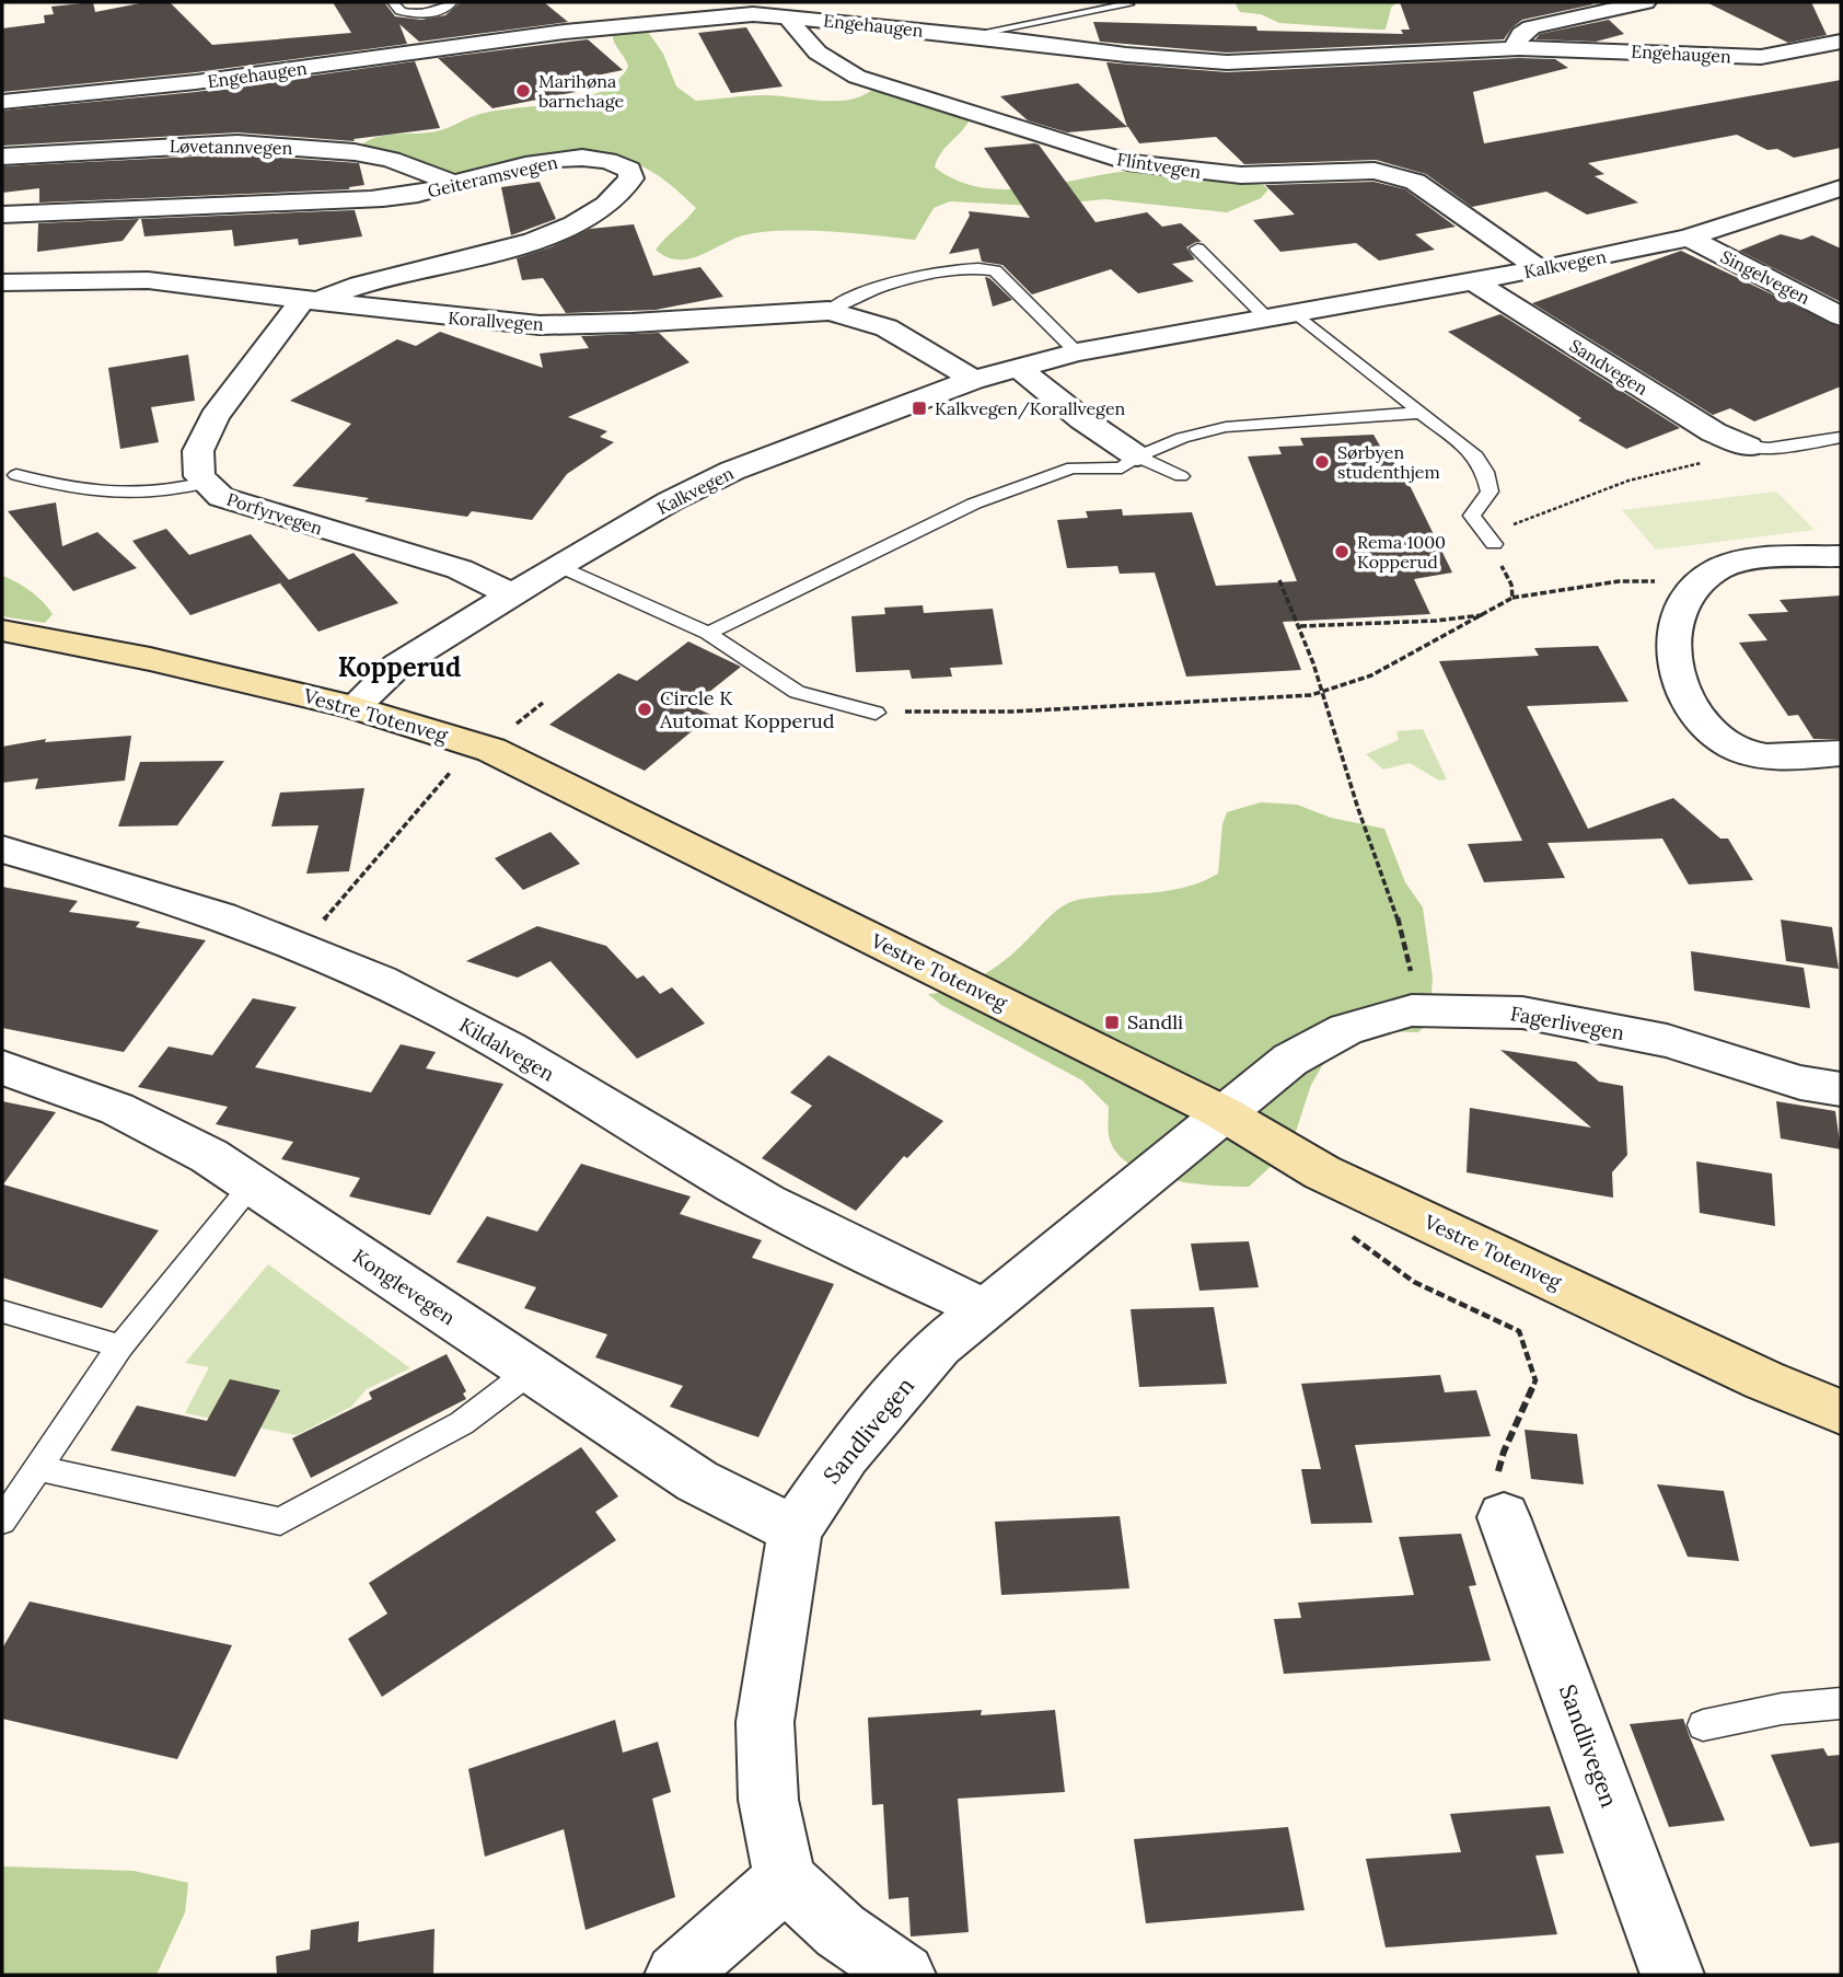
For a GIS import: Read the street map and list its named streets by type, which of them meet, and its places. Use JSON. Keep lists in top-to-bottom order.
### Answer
{
  "streets": {
    "main road": ["Vestre Totenveg"],
    "street": [
      "Engehaugen",
      "Løvetannvegen",
      "Flintvegen",
      "Geiteramsvegen",
      "Kalkvegen",
      "Singelvegen",
      "Korallvegen",
      "Sandvegen",
      "Porfyrvegen",
      "Fagerlivegen",
      "Kildalvegen",
      "Konglevegen",
      "Sandlivegen"
    ]
  },
  "crossings": [
    ["Engehaugen", "Flintvegen"],
    ["Løvetannvegen", "Geiteramsvegen"],
    ["Flintvegen", "Kalkvegen"],
    ["Geiteramsvegen", "Korallvegen"],
    ["Geiteramsvegen", "Porfyrvegen"],
    ["Kalkvegen", "Singelvegen"],
    ["Kalkvegen", "Korallvegen"],
    ["Kalkvegen", "Sandvegen"],
    ["Kalkvegen", "Porfyrvegen"],
    ["Kalkvegen", "Vestre Totenveg"],
    ["Korallvegen", "Porfyrvegen"],
    ["Vestre Totenveg", "Fagerlivegen"],
    ["Vestre Totenveg", "Sandlivegen"],
    ["Fagerlivegen", "Sandlivegen"],
    ["Kildalvegen", "Sandlivegen"],
    ["Konglevegen", "Sandlivegen"]
  ],
  "districts": ["Kopperud"],
  "places": {
    "other": [
      "Marihøna barnehage",
      "Sørbyen studenthjem",
      "Rema 1000 Kopperud",
      "Circle K Automat Kopperud"
    ],
    "transit": ["Kalkvegen/Korallvegen", "Sandli"]
  }
}
